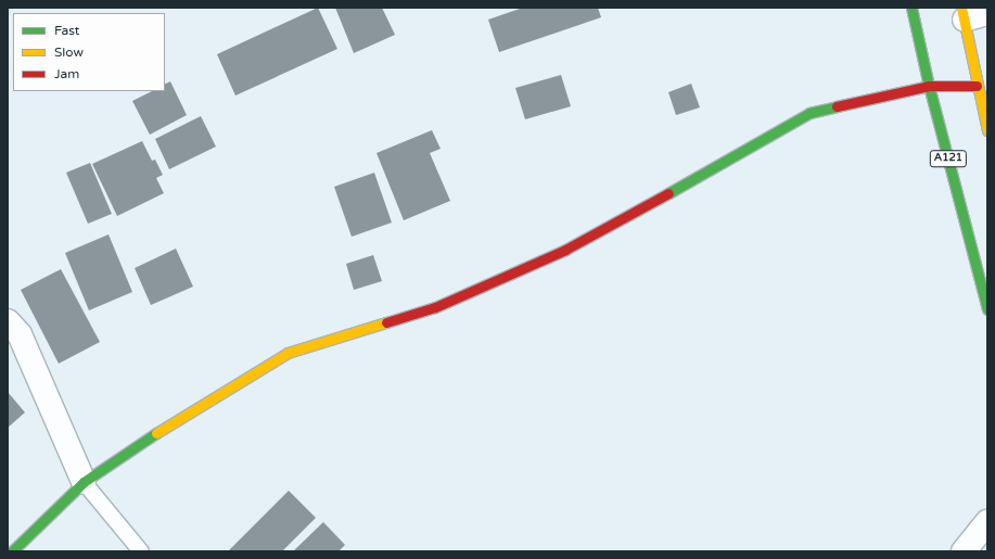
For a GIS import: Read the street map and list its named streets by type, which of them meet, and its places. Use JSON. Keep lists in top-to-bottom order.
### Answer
{
  "streets": {
    "street": ["A121"]
  },
  "legend": ["Fast", "Slow", "Jam"]
}
